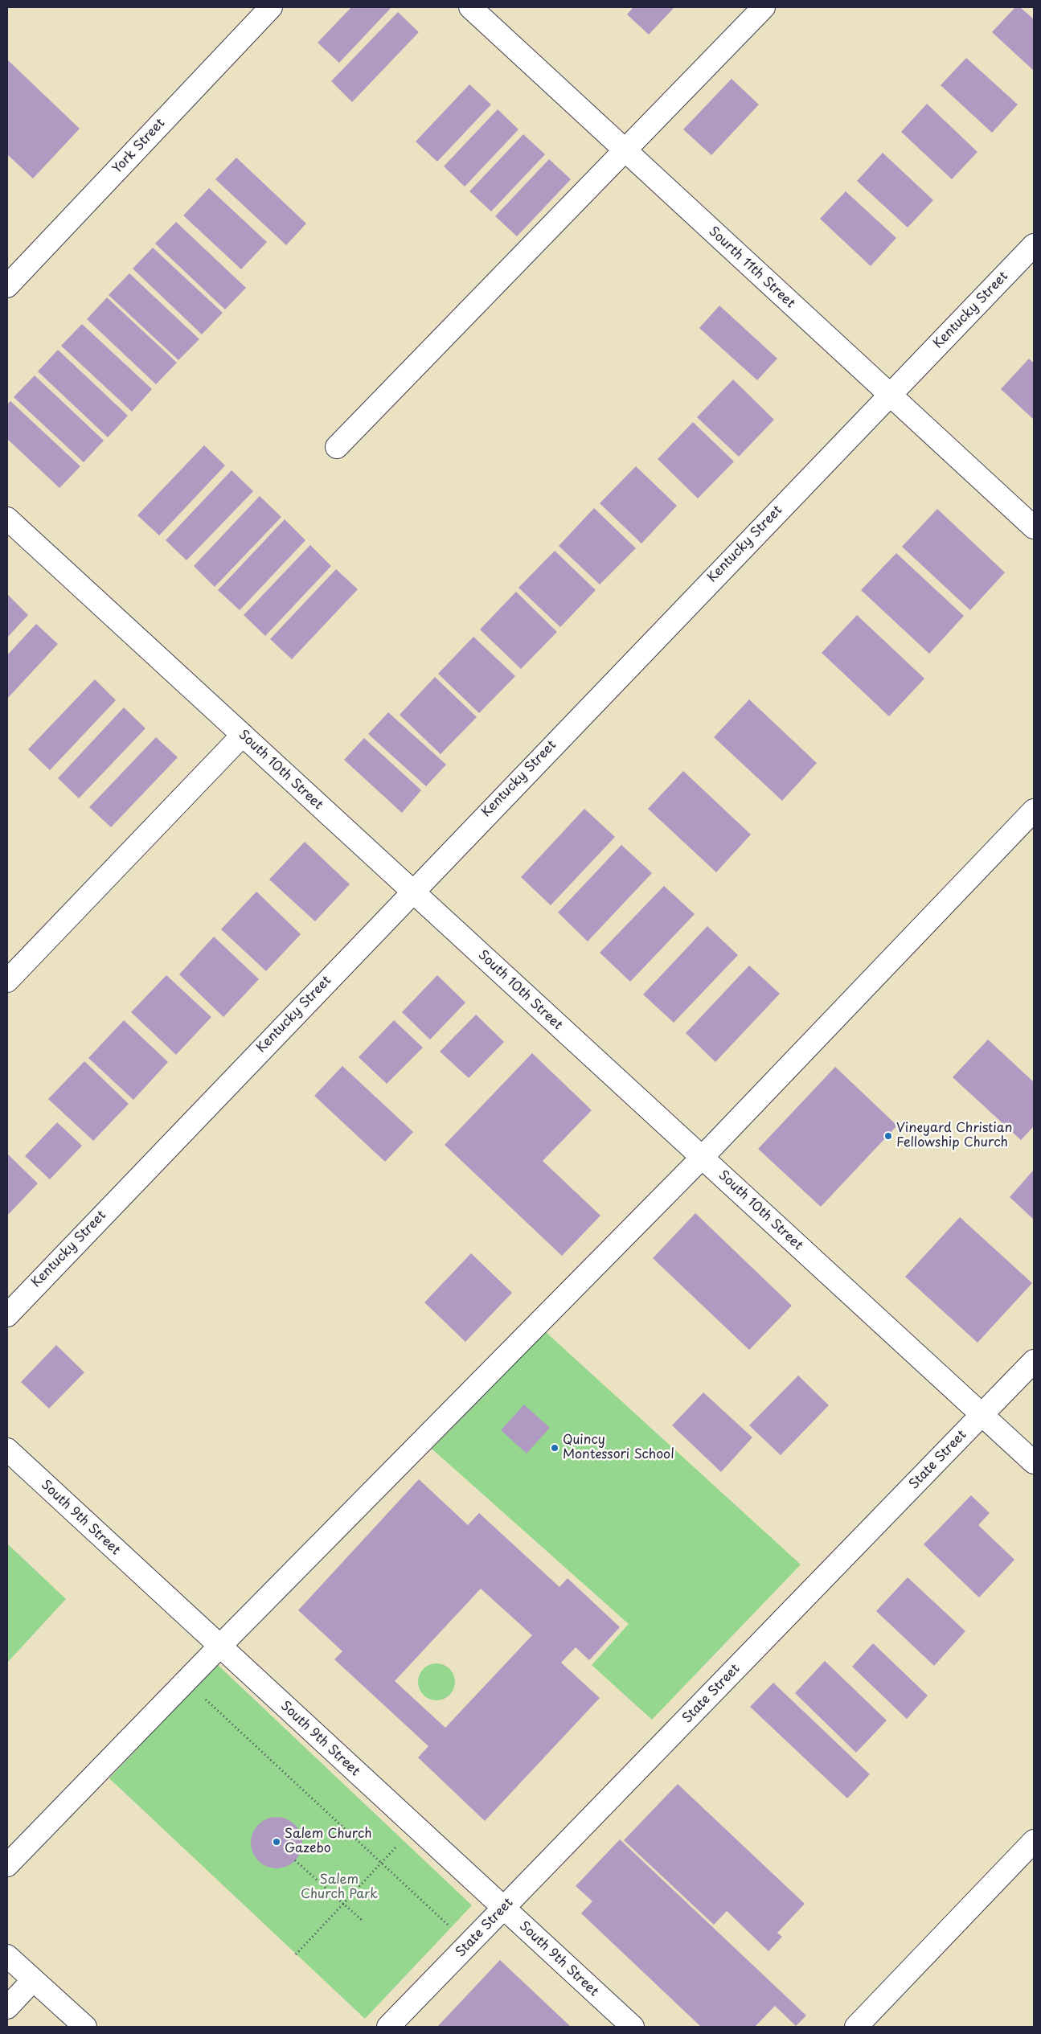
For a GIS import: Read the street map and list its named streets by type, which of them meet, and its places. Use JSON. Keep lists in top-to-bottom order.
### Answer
{
  "streets": {
    "street": [
      "York Street",
      "Sourth 11th Street",
      "Kentucky Street",
      "South 10th Street",
      "State Street",
      "South 9th Street"
    ]
  },
  "crossings": [
    ["Sourth 11th Street", "Kentucky Street"],
    ["Kentucky Street", "South 10th Street"],
    ["South 10th Street", "State Street"],
    ["State Street", "South 9th Street"]
  ],
  "parks": ["Salem Church Park"],
  "places": ["Vineyard Christian Fellowship Church", "Quincy Montessori School", "Salem Church Gazebo"]
}
